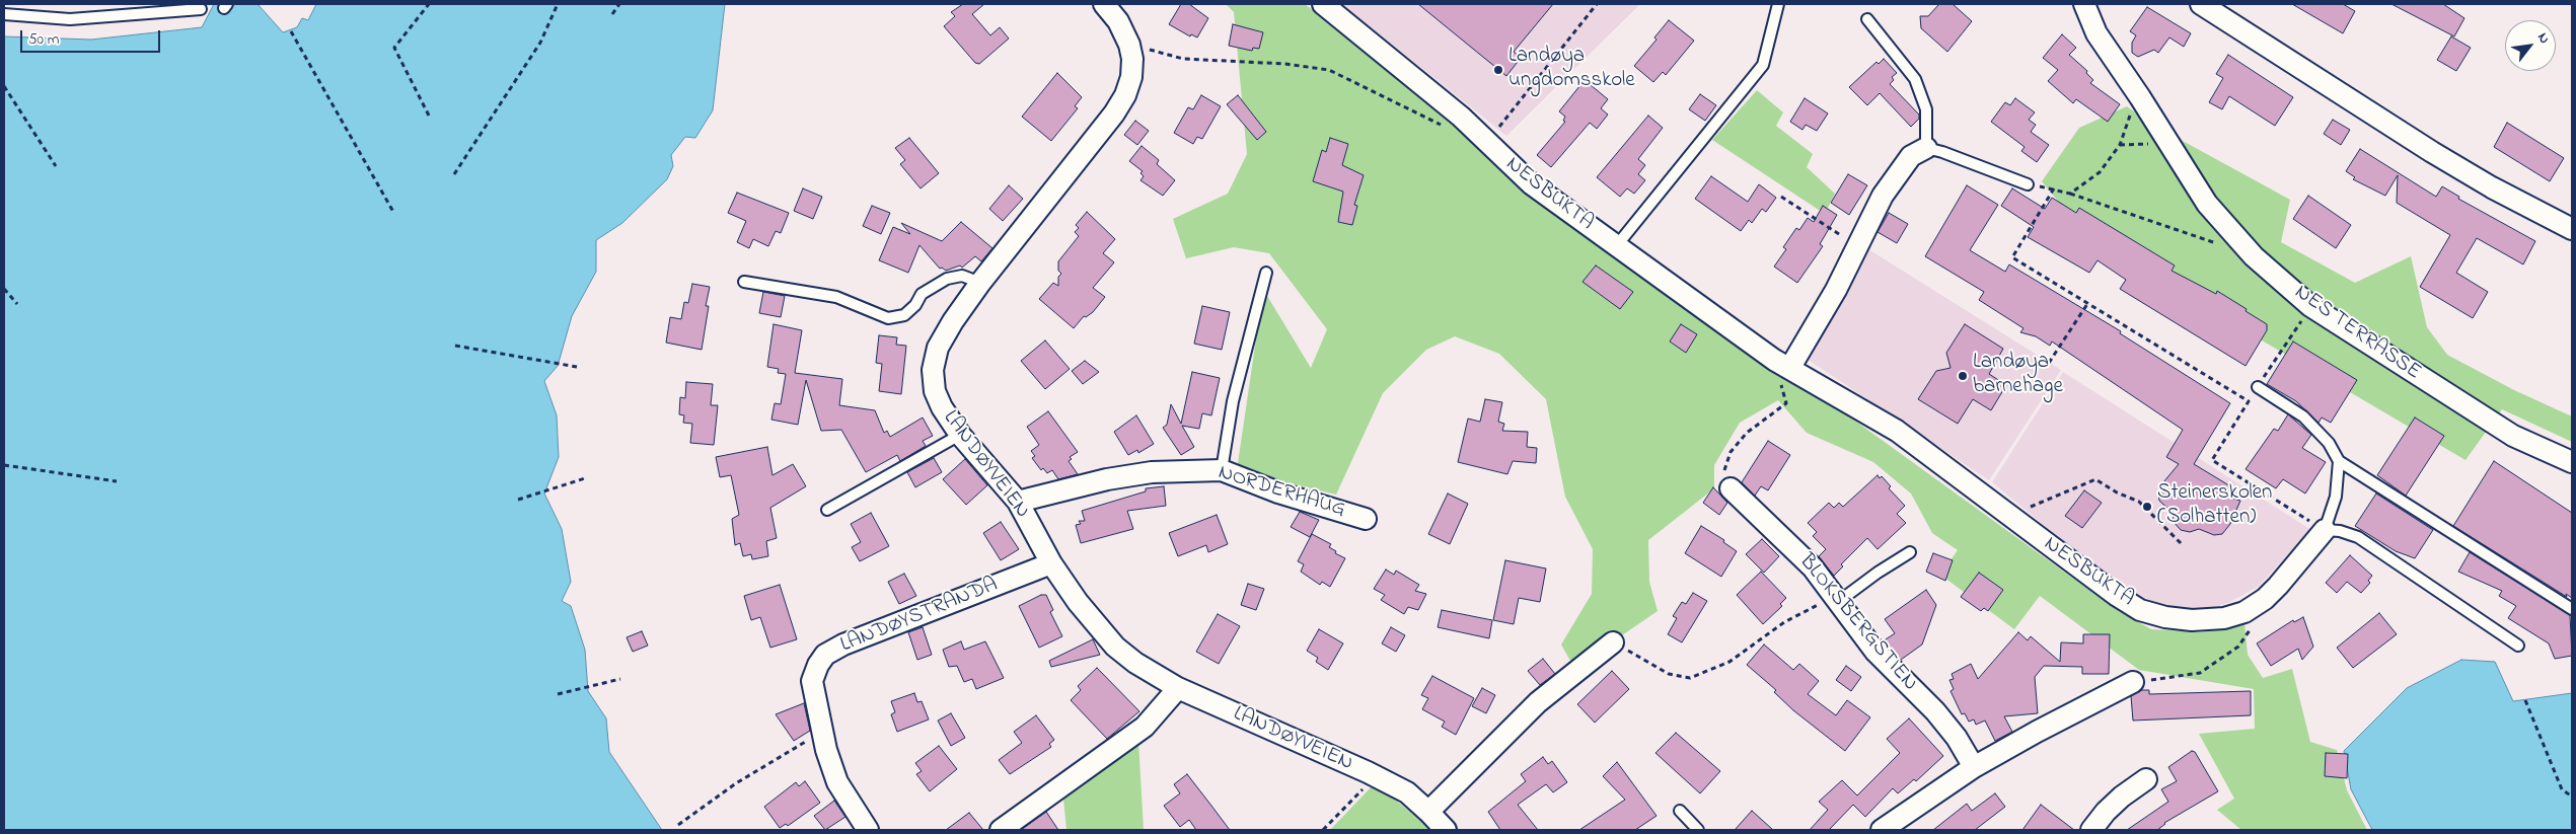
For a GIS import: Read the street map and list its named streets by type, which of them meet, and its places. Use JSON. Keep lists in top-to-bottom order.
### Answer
{
  "streets": {
    "street": [
      "NESBUKTA",
      "NES TERRASSE",
      "LANDØYVEIEN",
      "NORDERHAUG",
      "LANDØYSTRANDA",
      "BLOKSBERGSTIEN"
    ]
  },
  "crossings": [
    ["LANDØYVEIEN", "NORDERHAUG"],
    ["LANDØYVEIEN", "LANDØYSTRANDA"]
  ],
  "places": ["Landøya ungdomsskole", "Landøya barnehage", "Steinerskolen (Solhatten)"],
  "scale_bar": "50 m",
  "north": "top right"
}
